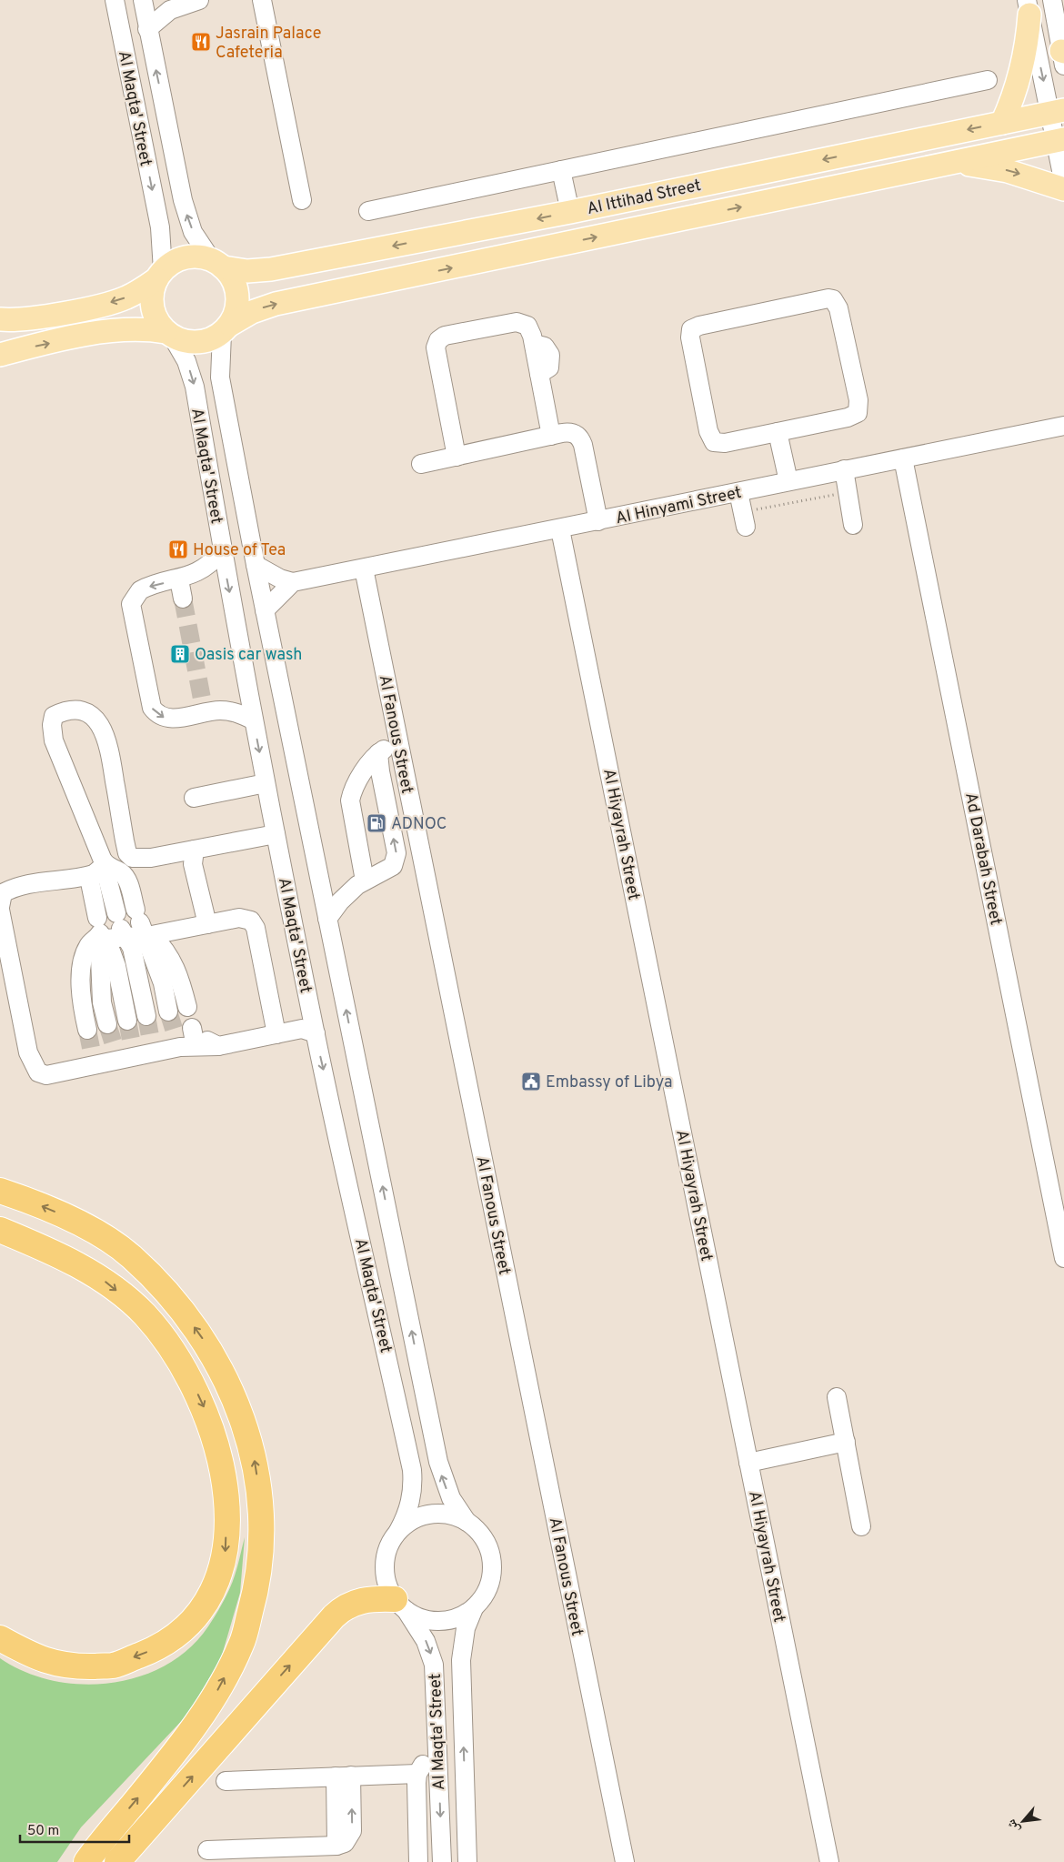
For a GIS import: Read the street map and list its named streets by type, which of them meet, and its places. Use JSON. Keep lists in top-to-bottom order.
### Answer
{
  "streets": {
    "main road": ["Al Ittihad Street"],
    "street": [
      "Al Maqta' Street",
      "Al Hinyami Street",
      "Al Fanous Street",
      "Al Hiyayrah Street",
      "Ad Darabah Street"
    ]
  },
  "crossings": [
    ["Al Maqta' Street", "Al Ittihad Street"],
    ["Al Hinyami Street", "Al Fanous Street"],
    ["Al Hinyami Street", "Al Hiyayrah Street"],
    ["Al Hinyami Street", "Ad Darabah Street"]
  ],
  "places": {
    "restaurant": ["Jasrain Palace Cafeteria", "House of Tea"],
    "building": ["Oasis car wash"],
    "fuel station": ["ADNOC"],
    "public building": ["Embassy of Libya"]
  },
  "scale_bar": "50 m",
  "north": "bottom left"
}
